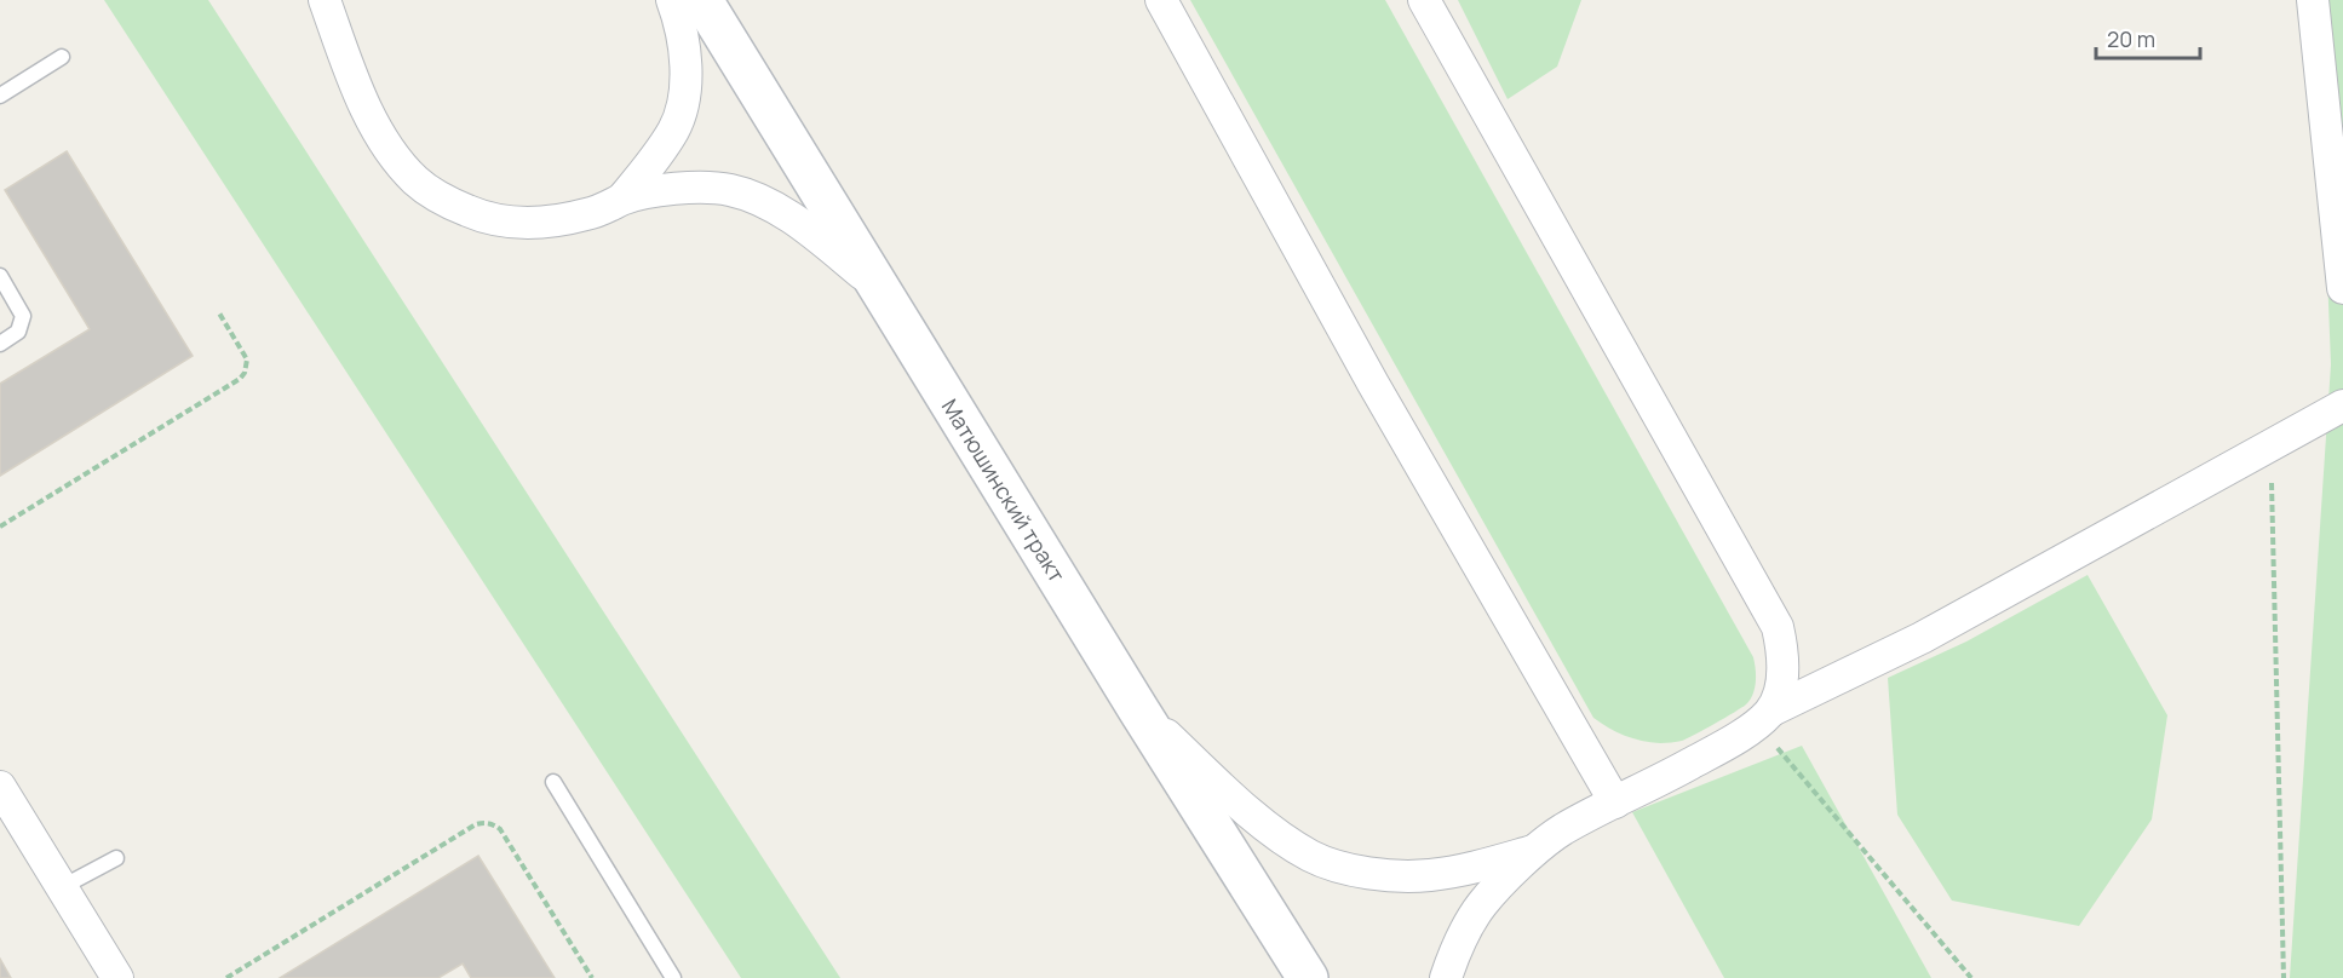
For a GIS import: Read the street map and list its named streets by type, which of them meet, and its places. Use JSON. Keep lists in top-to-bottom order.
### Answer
{
  "streets": {
    "main road": ["Матюшинский тракт"]
  },
  "scale_bar": "20 m"
}
